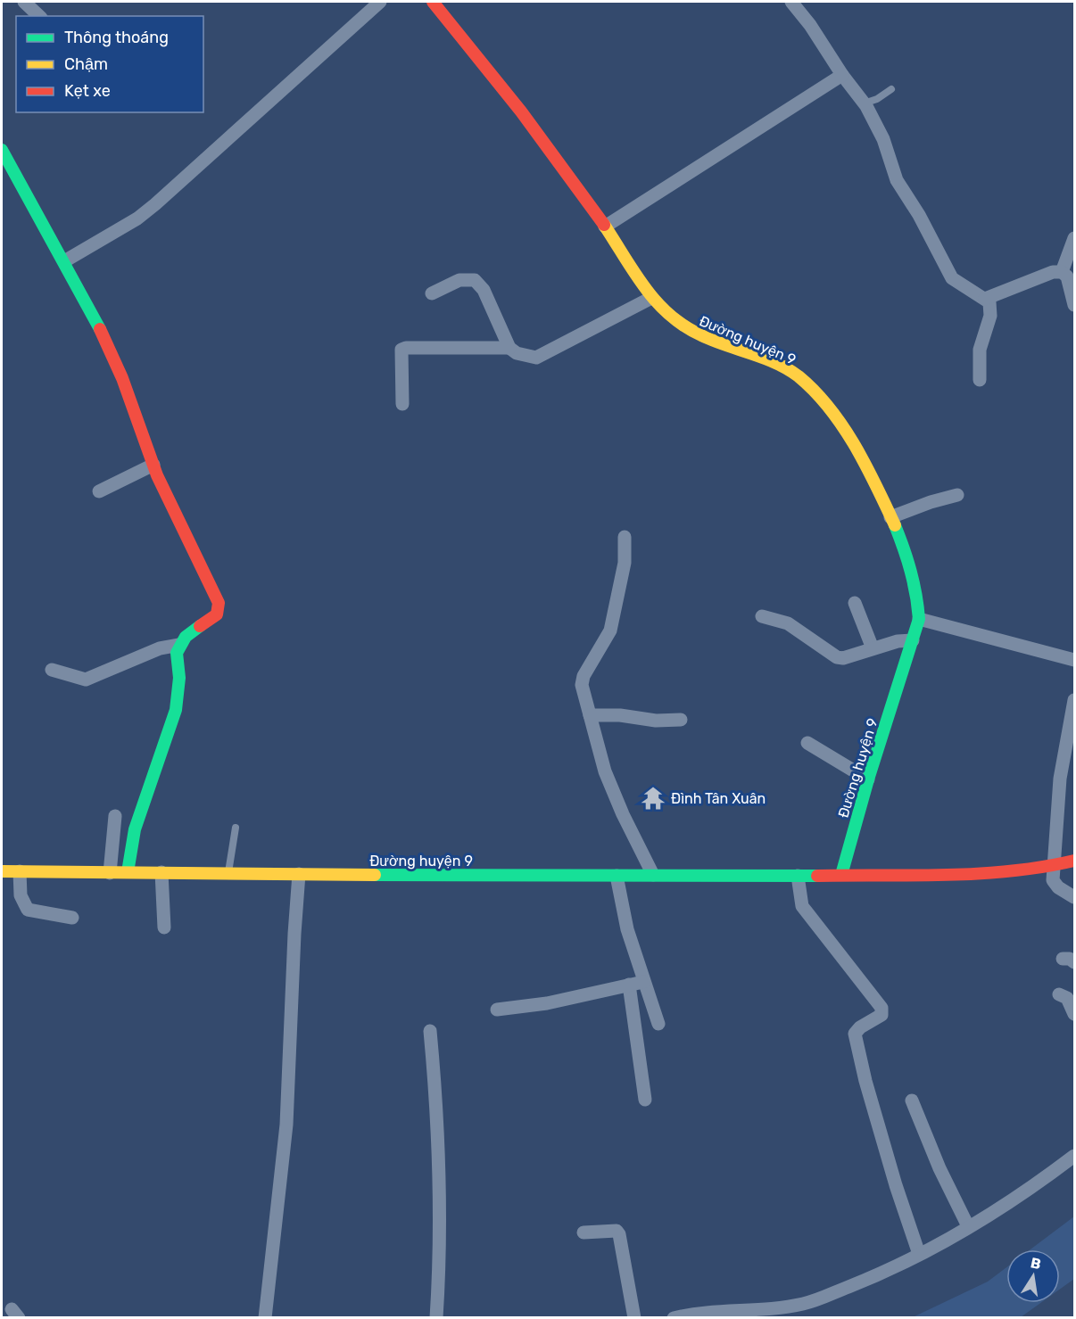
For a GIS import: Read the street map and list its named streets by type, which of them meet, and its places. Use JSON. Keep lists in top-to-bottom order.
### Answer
{
  "streets": {
    "street": ["Đường huyện 9"]
  },
  "places": {
    "temple": ["Đình Tân Xuân"]
  },
  "legend": ["Thông thoáng", "Chậm", "Kẹt xe"],
  "north": "top"
}
